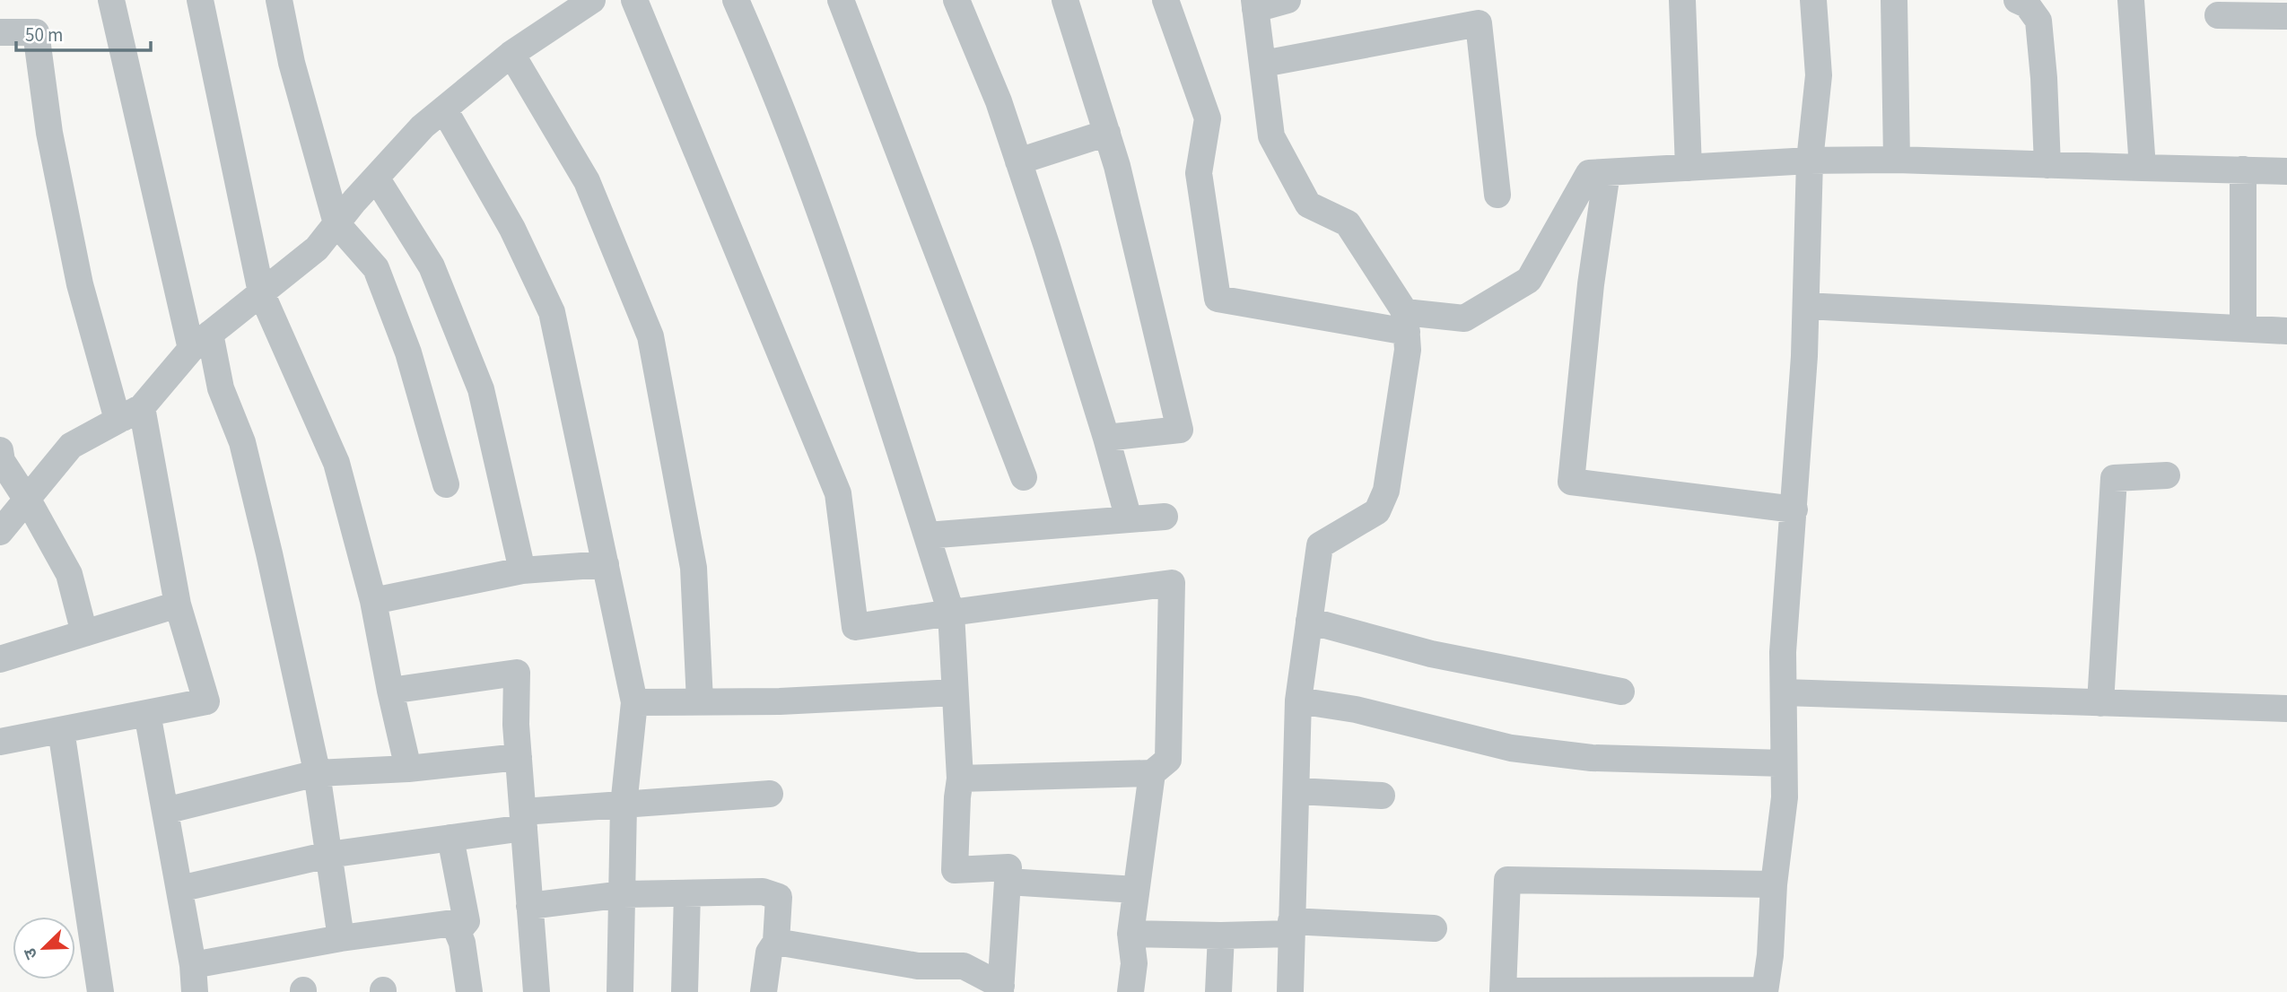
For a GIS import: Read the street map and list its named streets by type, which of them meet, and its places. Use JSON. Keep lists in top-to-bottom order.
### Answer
{
  "scale_bar": "50 m",
  "north": "bottom left"
}
